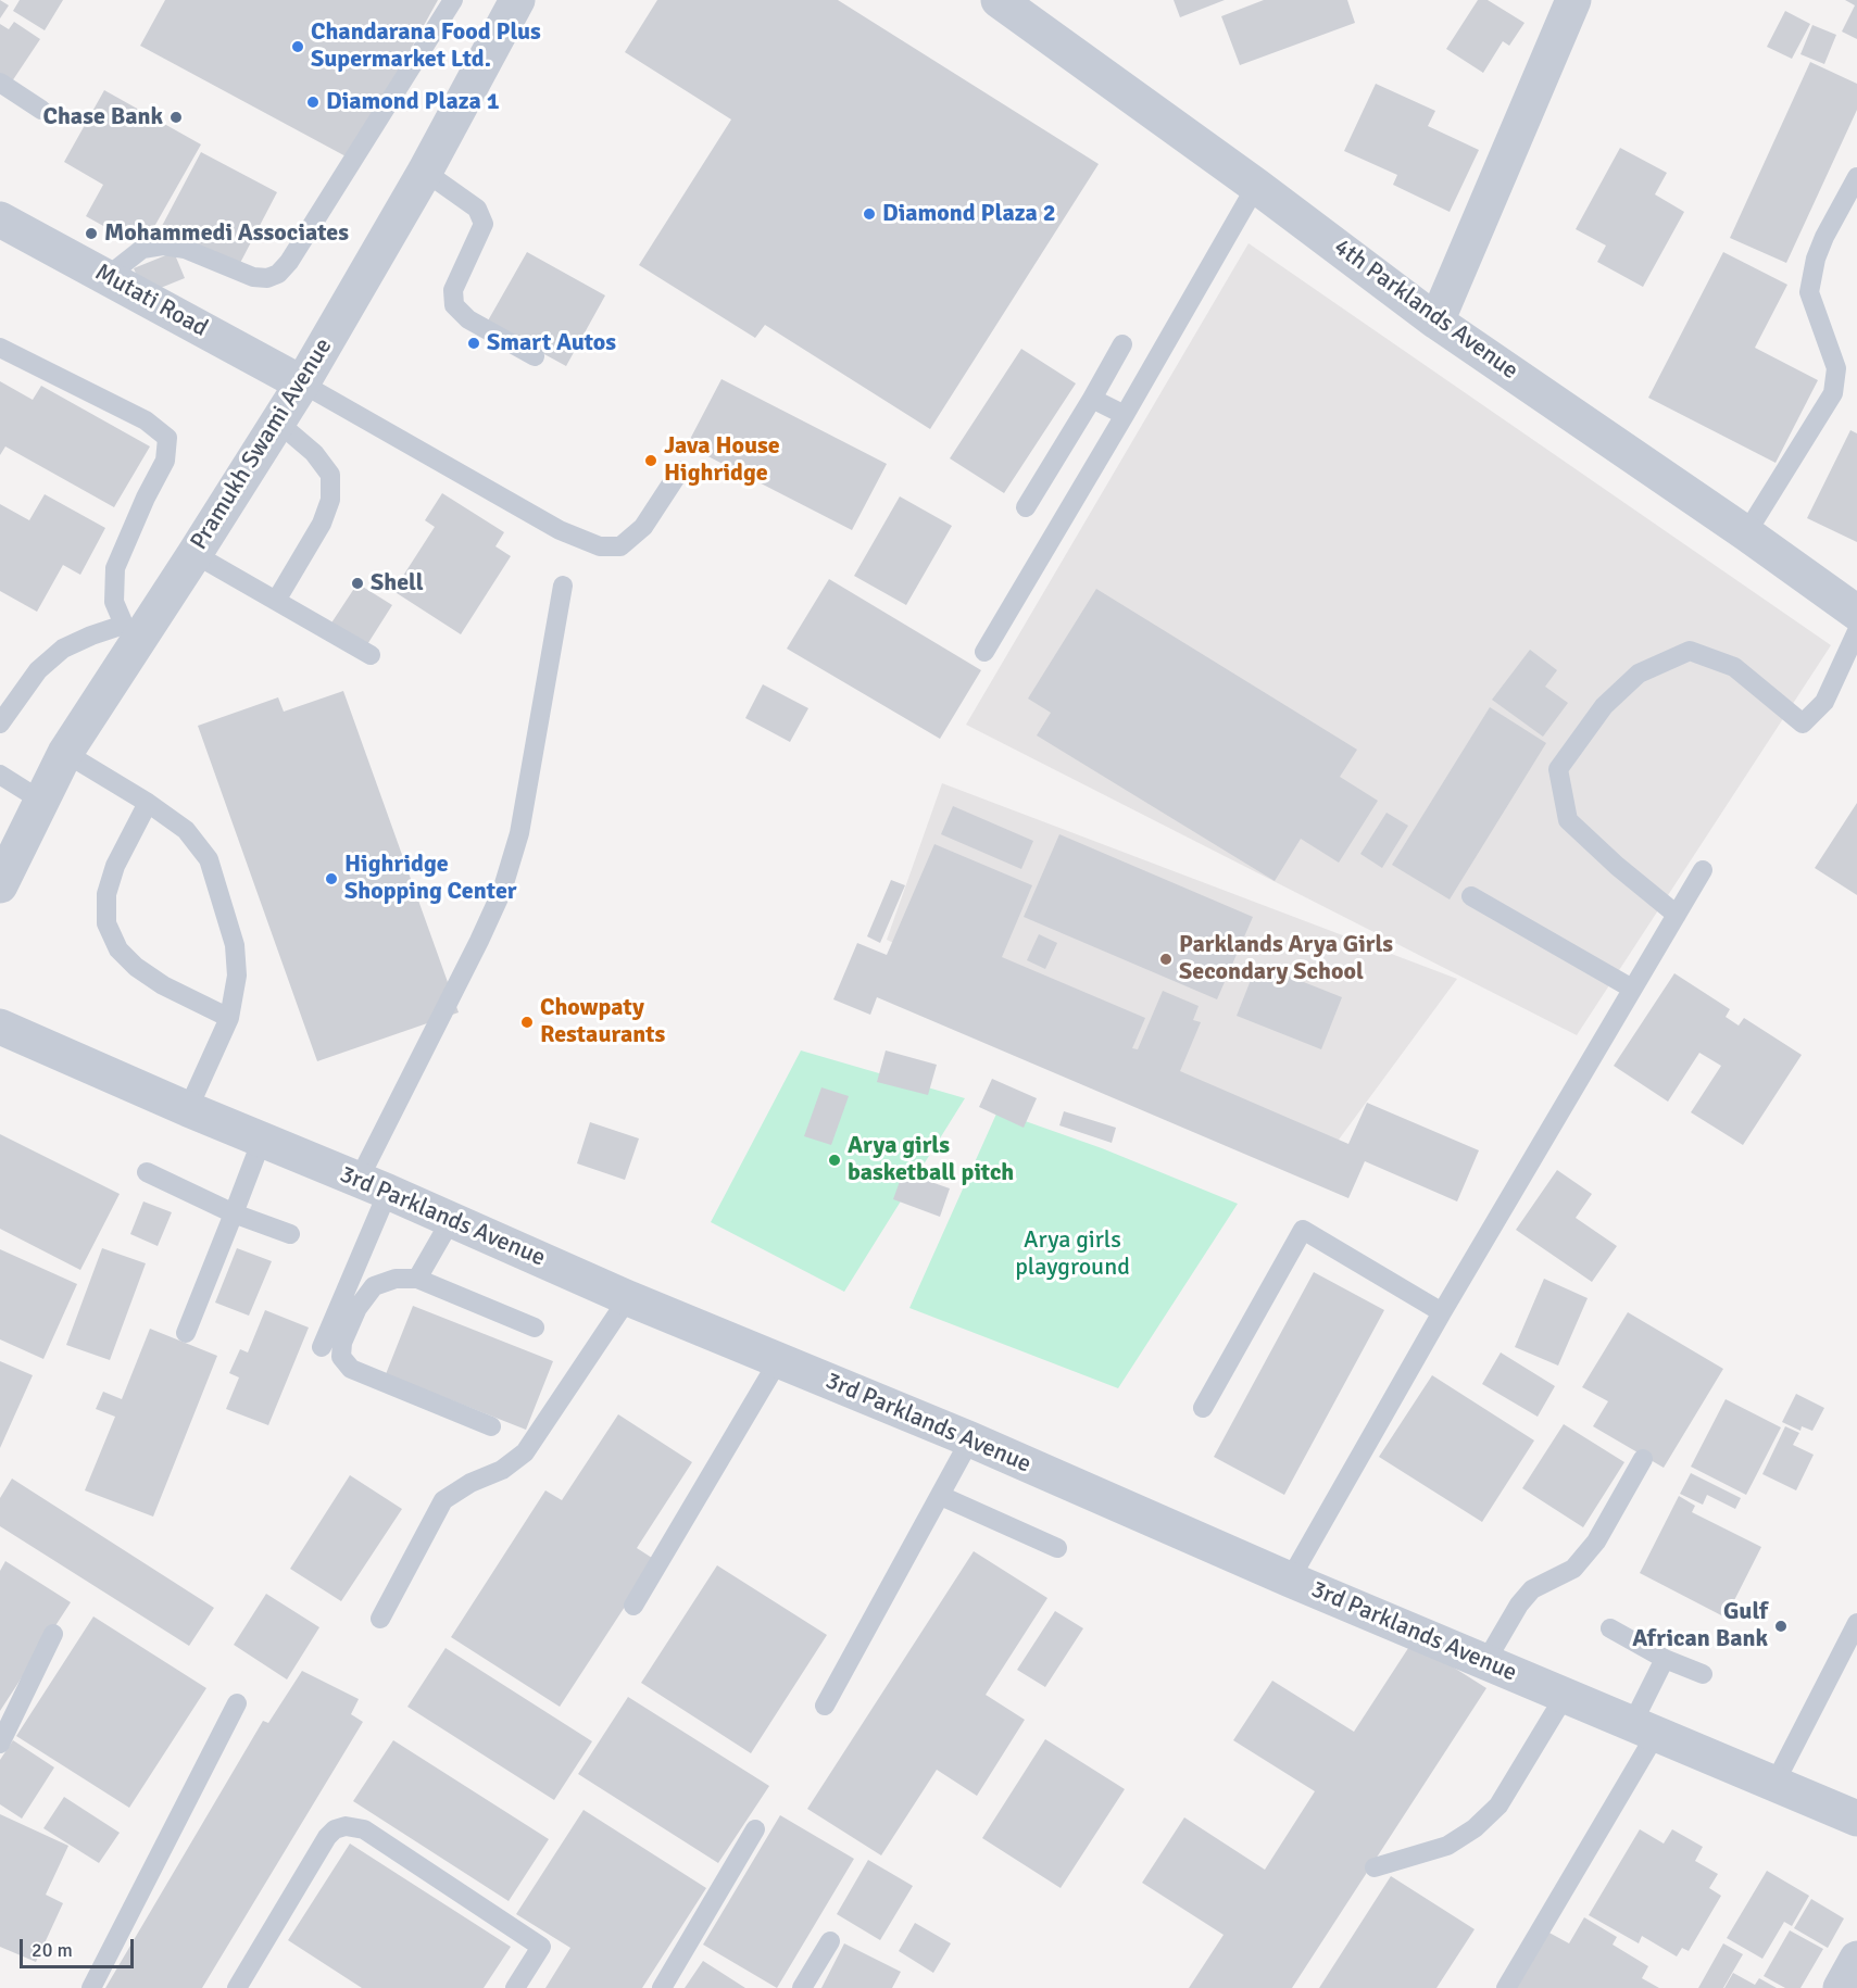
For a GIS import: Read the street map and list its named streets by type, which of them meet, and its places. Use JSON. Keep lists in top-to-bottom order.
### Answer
{
  "streets": {
    "street": [
      "Mutati Road",
      "4th Parklands Avenue",
      "Pramukh Swami Avenue",
      "3rd Parklands Avenue"
    ]
  },
  "crossings": [
    ["Mutati Road", "Pramukh Swami Avenue"]
  ],
  "parks": ["Arya girls playground"],
  "places": [
    "Chandarana Food Plus Supermarket Ltd.",
    "Diamond Plaza 1",
    "Chase Bank",
    "Diamond Plaza 2",
    "Mohammedi Associates",
    "Smart Autos",
    "Java House Highridge",
    "Shell",
    "Highridge Shopping Center",
    "Parklands Arya Girls Secondary School",
    "Chowpaty Restaurants",
    "Arya girls basketball pitch",
    "Gulf African Bank"
  ],
  "scale_bar": "20 m"
}
